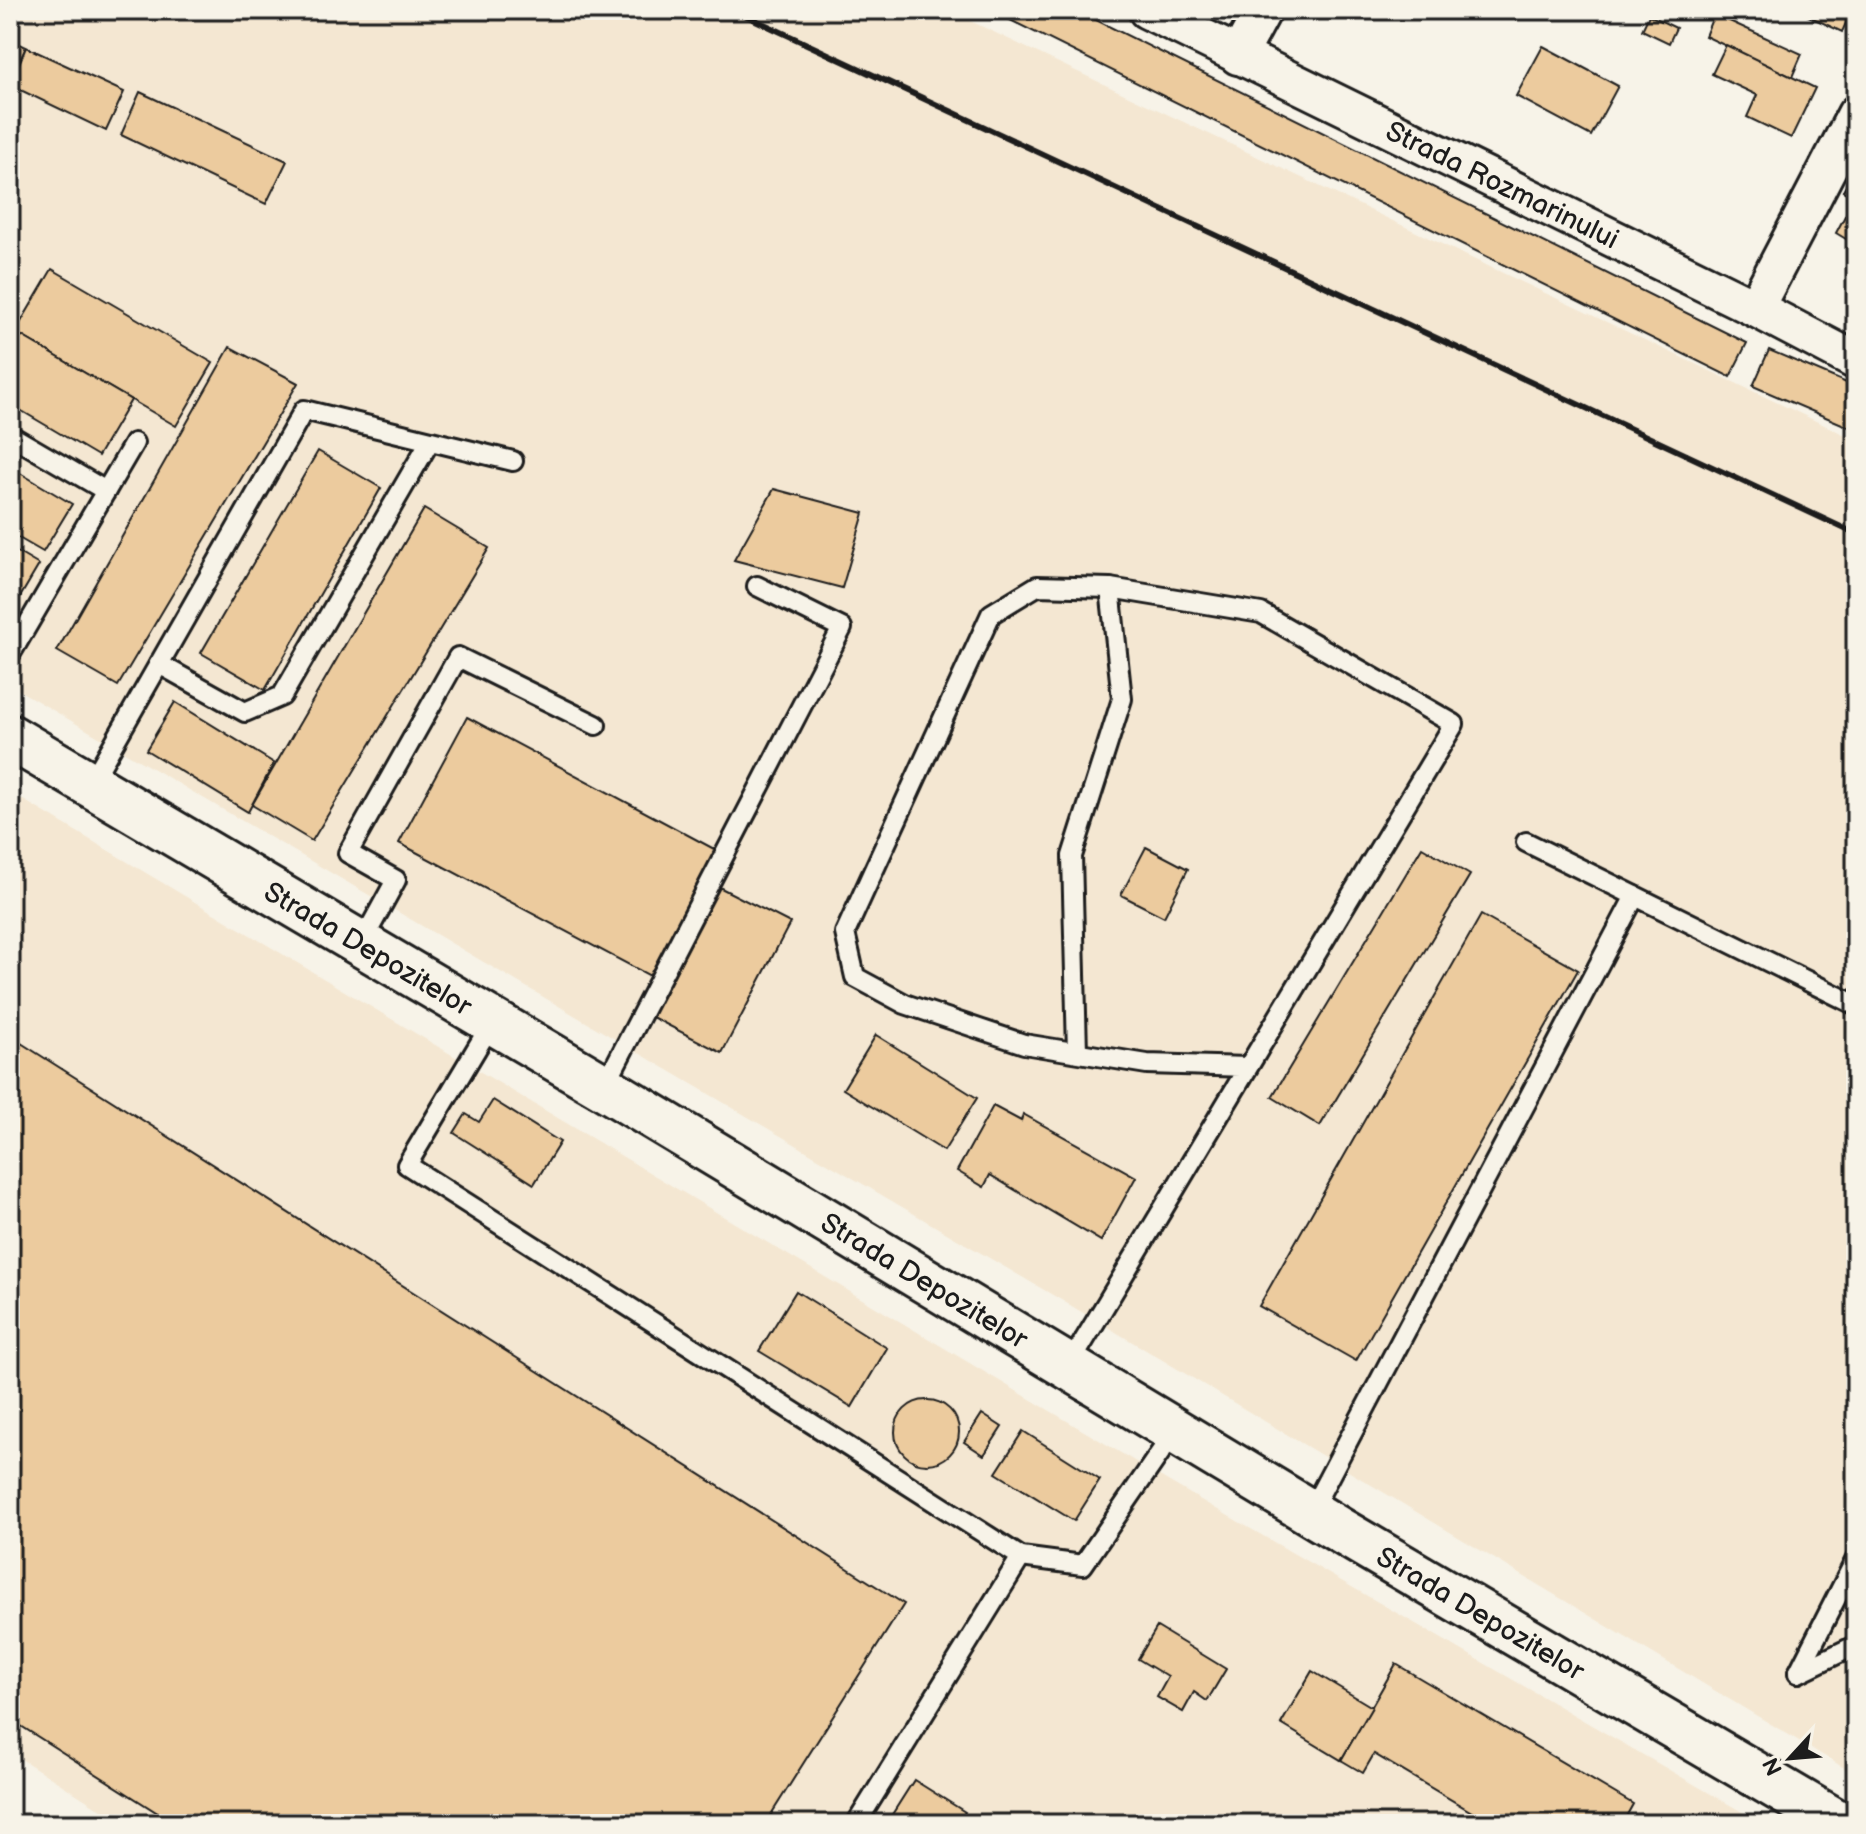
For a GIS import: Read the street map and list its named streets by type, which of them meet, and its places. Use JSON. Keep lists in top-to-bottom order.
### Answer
{
  "streets": {
    "street": ["Strada Rozmarinului", "Strada Depozitelor"]
  },
  "north": "bottom left"
}
